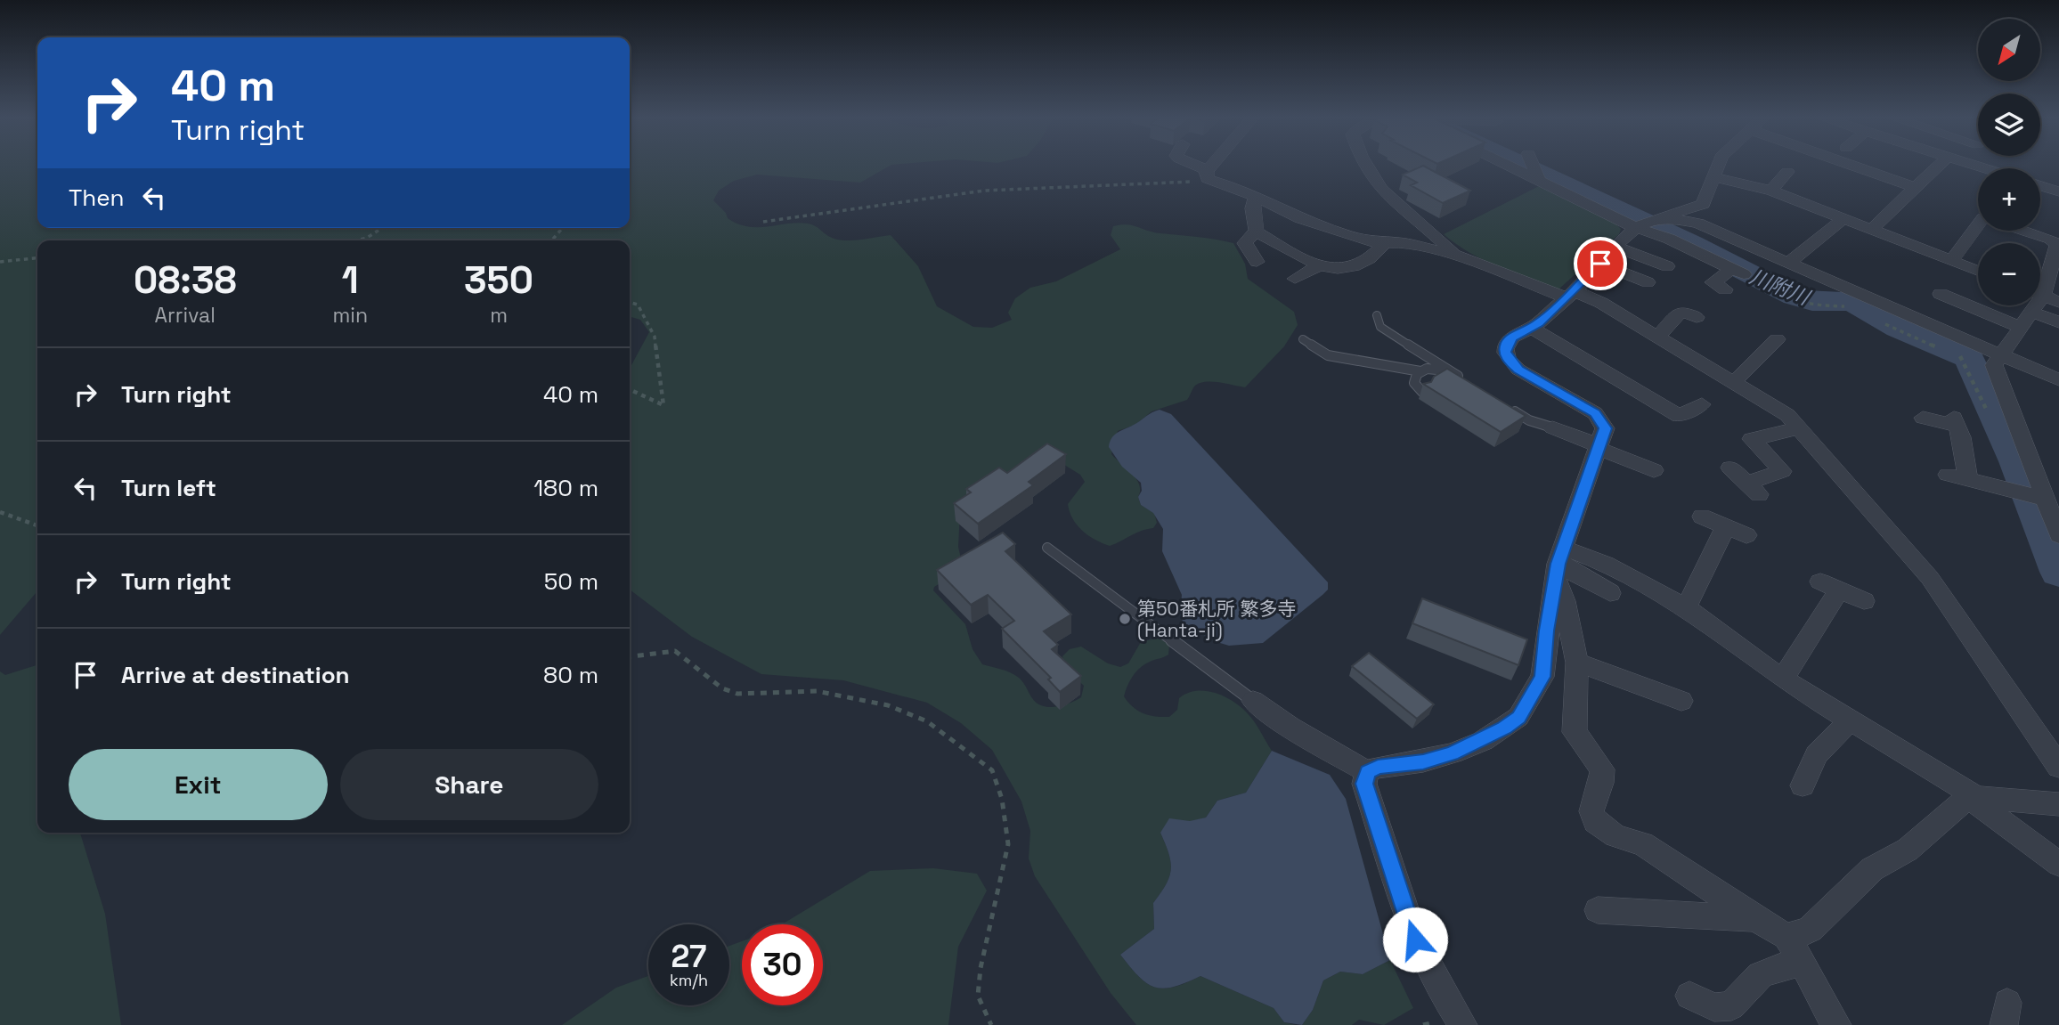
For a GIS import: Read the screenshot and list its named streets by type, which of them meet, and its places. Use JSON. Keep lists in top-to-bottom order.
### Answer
{
  "water": ["川附川"],
  "places": ["第50番札所 繁多寺 (Hanta-ji)"],
  "north": "bottom left",
  "page": {
    "map_buttons": ["+", "−"],
    "turn": ["40 m", "Turn right"],
    "then": "Then",
    "eta": [
      "08:38",
      "Arrival",
      "1",
      "min",
      "350",
      "m"
    ],
    "list": [
      {
        "name": "Turn right",
        "value": "40 m"
      },
      {
        "name": "Turn left",
        "value": "180 m"
      },
      {
        "name": "Turn right",
        "value": "50 m"
      },
      {
        "name": "Arrive at destination",
        "value": "80 m"
      }
    ],
    "buttons": ["Exit", "Share"],
    "speed": "27 km/h",
    "limit": "30"
  }
}
